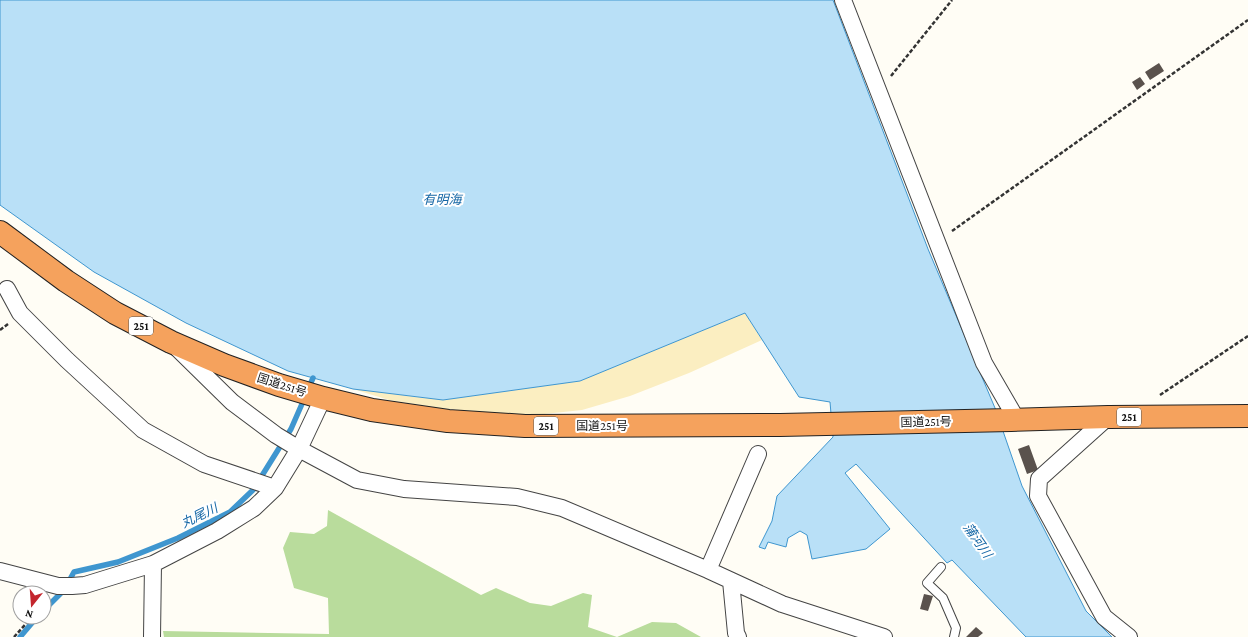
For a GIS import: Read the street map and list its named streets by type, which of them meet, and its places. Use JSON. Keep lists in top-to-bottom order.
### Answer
{
  "streets": {
    "highway": ["251", "国道251号"]
  },
  "water": ["有明海", "丸尾川", "蒲河川"],
  "north": "bottom"
}
